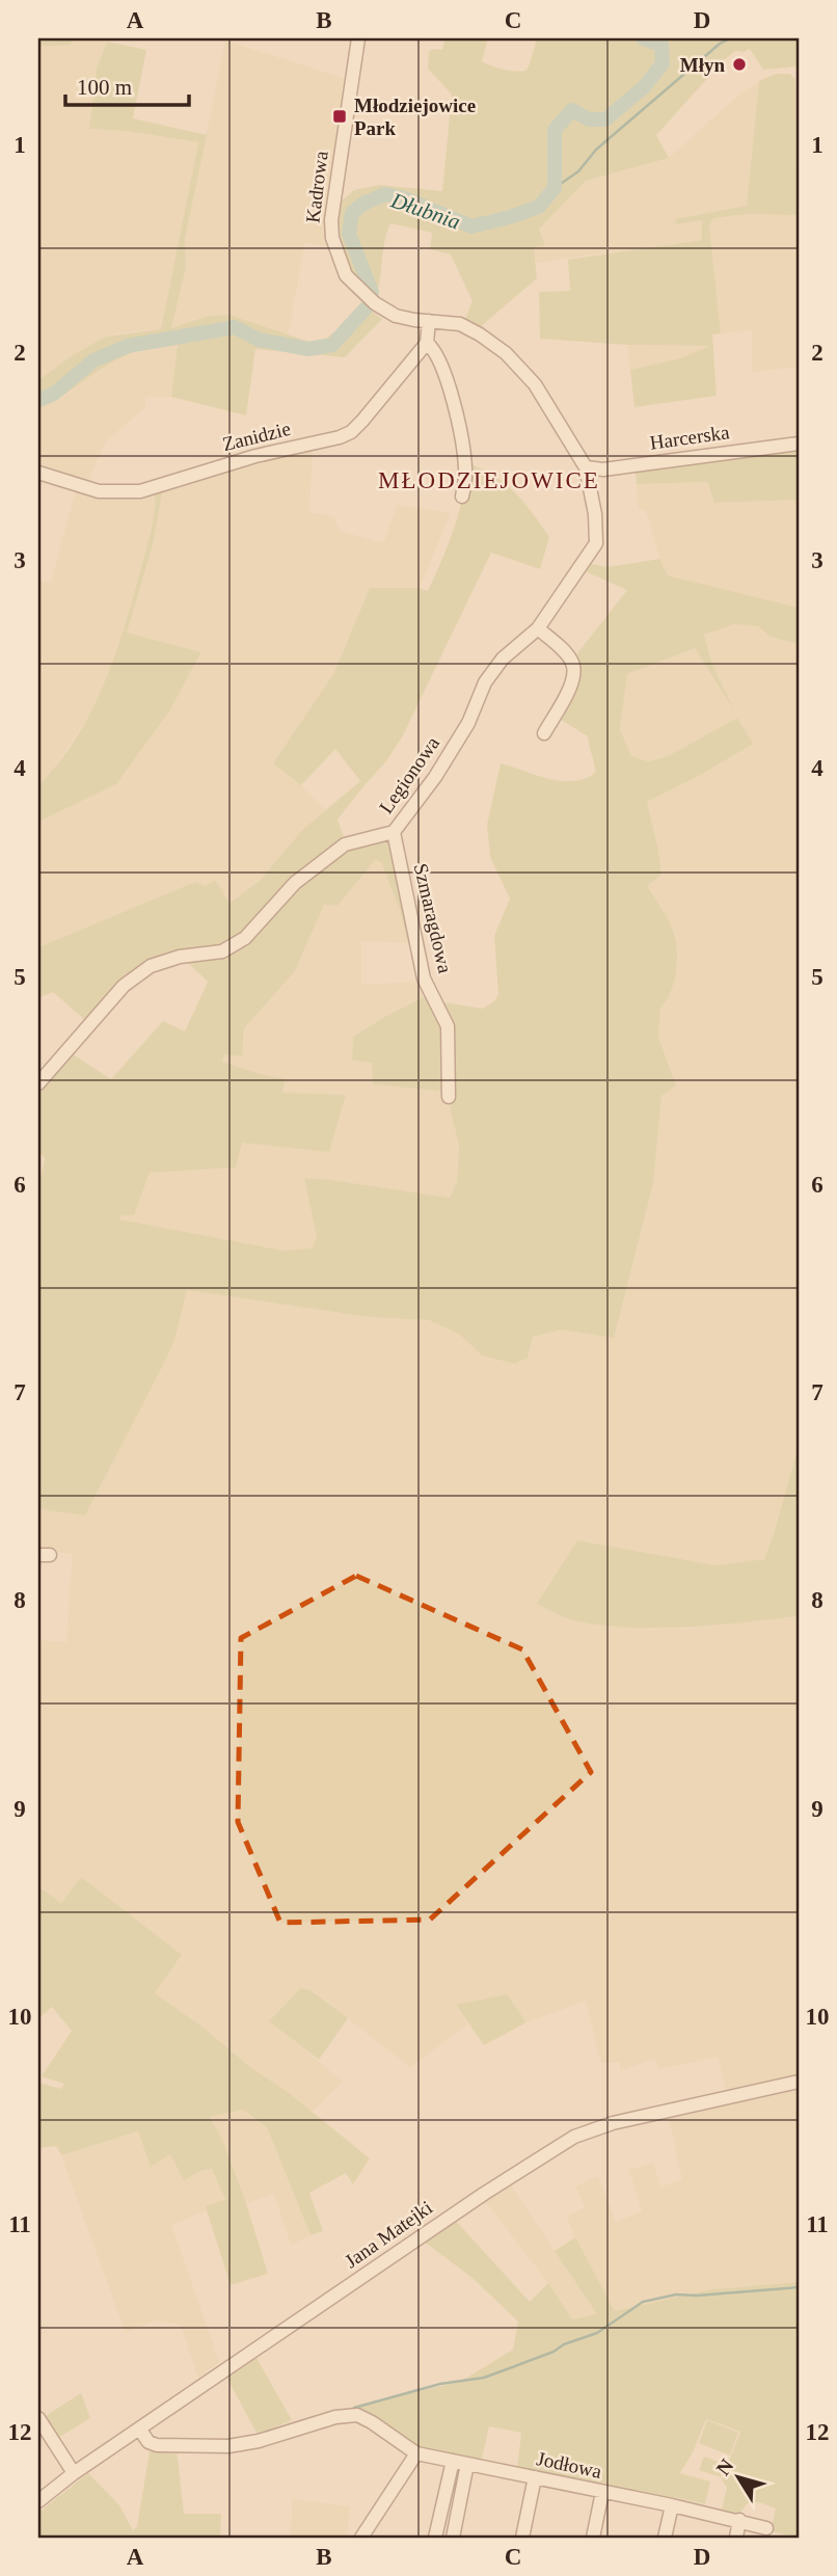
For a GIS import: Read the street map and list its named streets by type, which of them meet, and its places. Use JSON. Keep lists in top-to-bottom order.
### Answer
{
  "streets": {
    "street": [
      "Kadrowa",
      "Zanidzie",
      "Harcerska",
      "Legionowa",
      "Szmaragdowa",
      "Jana Matejki",
      "Jodłowa"
    ]
  },
  "crossings": [
    ["Kadrowa", "Harcerska"],
    ["Kadrowa", "Legionowa"],
    ["Harcerska", "Legionowa"],
    ["Legionowa", "Szmaragdowa"],
    ["Jana Matejki", "Jodłowa"]
  ],
  "districts": ["MŁODZIEJOWICE"],
  "water": ["Dłubnia"],
  "places": {
    "other": ["Młyn"],
    "transit": ["Młodziejowice Park"]
  },
  "scale_bar": "100 m",
  "north": "top left",
  "grid": {
    "columns": [
      "A",
      "B",
      "C",
      "D"
    ],
    "rows": [
      "1",
      "2",
      "3",
      "4",
      "5",
      "6",
      "7",
      "8",
      "9",
      "10",
      "11",
      "12"
    ]
  }
}
